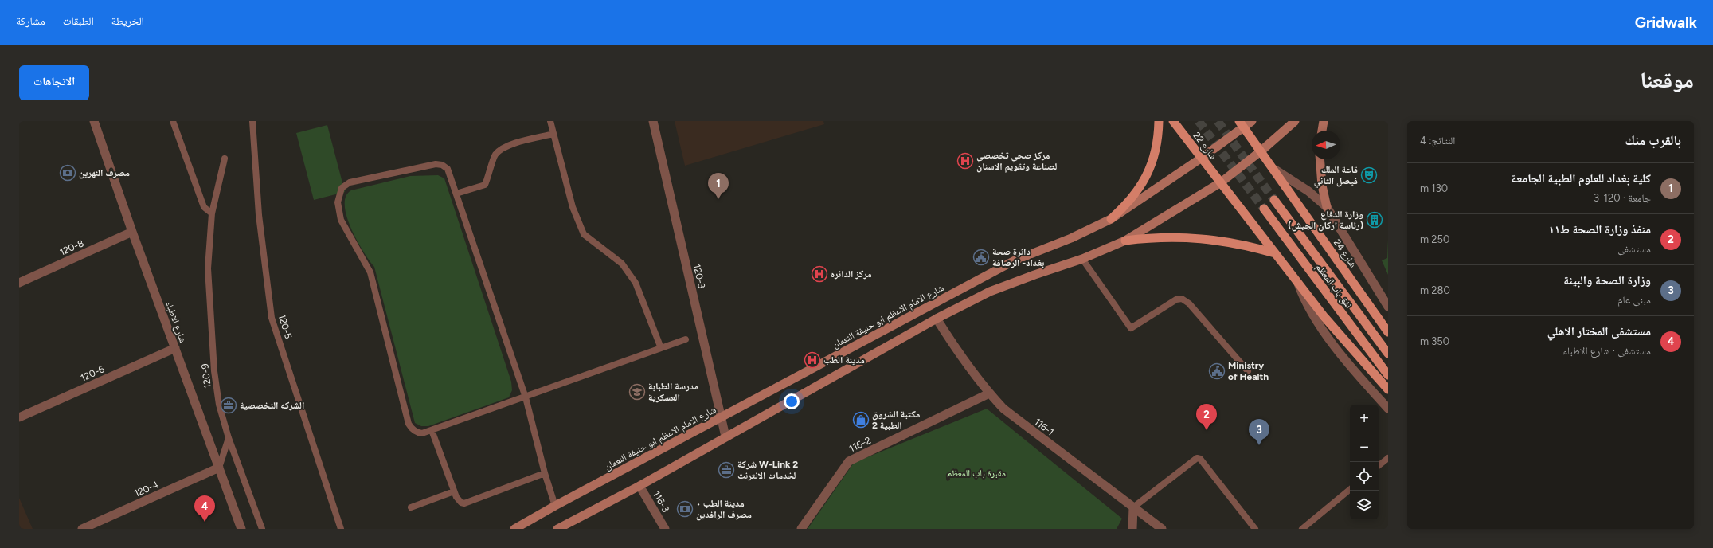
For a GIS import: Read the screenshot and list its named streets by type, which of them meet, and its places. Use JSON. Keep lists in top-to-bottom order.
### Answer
{
  "streets": {
    "main road": [
      "شارع 22",
      "شارع 24",
      "نفق باب المعظم",
      "شارع الامام الاعظم ابو حنيفة النعمان"
    ],
    "street": [
      "120-8",
      "120-3",
      "شارع الاطباء",
      "120-6",
      "116-1",
      "116-2",
      "120-4",
      "116-3"
    ],
    "lane": ["120-5", "120-9"]
  },
  "crossings": [
    ["شارع 22", "شارع الامام الاعظم ابو حنيفة النعمان"],
    ["120-8", "شارع الاطباء"],
    ["120-3", "شارع الامام الاعظم ابو حنيفة النعمان"],
    ["شارع الاطباء", "120-6"],
    ["شارع الاطباء", "120-4"],
    ["116-1", "116-2"]
  ],
  "parks": ["مقبرة باب المعظم"],
  "places": {
    "hospital": ["مركز صحي تخصصي لصناعة وتقويم الاسنان", "مركز الدائره", "مدينة الطب"],
    "bank": ["مصرف النهرين", "مدينة الطب ٠ مصرف الرافدين"],
    "theatre": ["قاعة الملك فيصل الثاني"],
    "building": ["وزارة الدفاع (رئاسة اركان الجيش)"],
    "public building": ["دائرة صحة بغداد- الرصافة", "Ministry of Health"],
    "school or university": ["مدرسة الطبابة العسكرية"],
    "office": ["الشركه التخصصية", "شركة W-Link 2 لخدمات الانترنت"],
    "shop": ["مكتبة الشروق الطبية 2"]
  },
  "north": "left",
  "page": {
    "header": "Gridwalk",
    "nav": ["الخريطة", "الطبقات", "مشاركة"],
    "title": "موقعنا",
    "buttons": "الاتجاهات",
    "heading": ["بالقرب منك", "النتائج: 4"],
    "list": [
      {
        "mark": "1",
        "name": "كلية بغداد للعلوم الطبية الجامعة",
        "note": "جامعة · 120-3",
        "value": "130 m"
      },
      {
        "mark": "2",
        "name": "منفذ وزارة الصحة ط١١",
        "note": "مستشفى",
        "value": "250 m"
      },
      {
        "mark": "3",
        "name": "وزارة الصحة والبيئة",
        "note": "مبنى عام",
        "value": "280 m"
      },
      {
        "mark": "4",
        "name": "مستشفى المختار الاهلي",
        "note": "مستشفى · شارع الاطباء",
        "value": "350 m"
      }
    ],
    "pins": [
      "1",
      "2",
      "3",
      "4"
    ],
    "map_buttons": ["+", "−"]
  }
}
